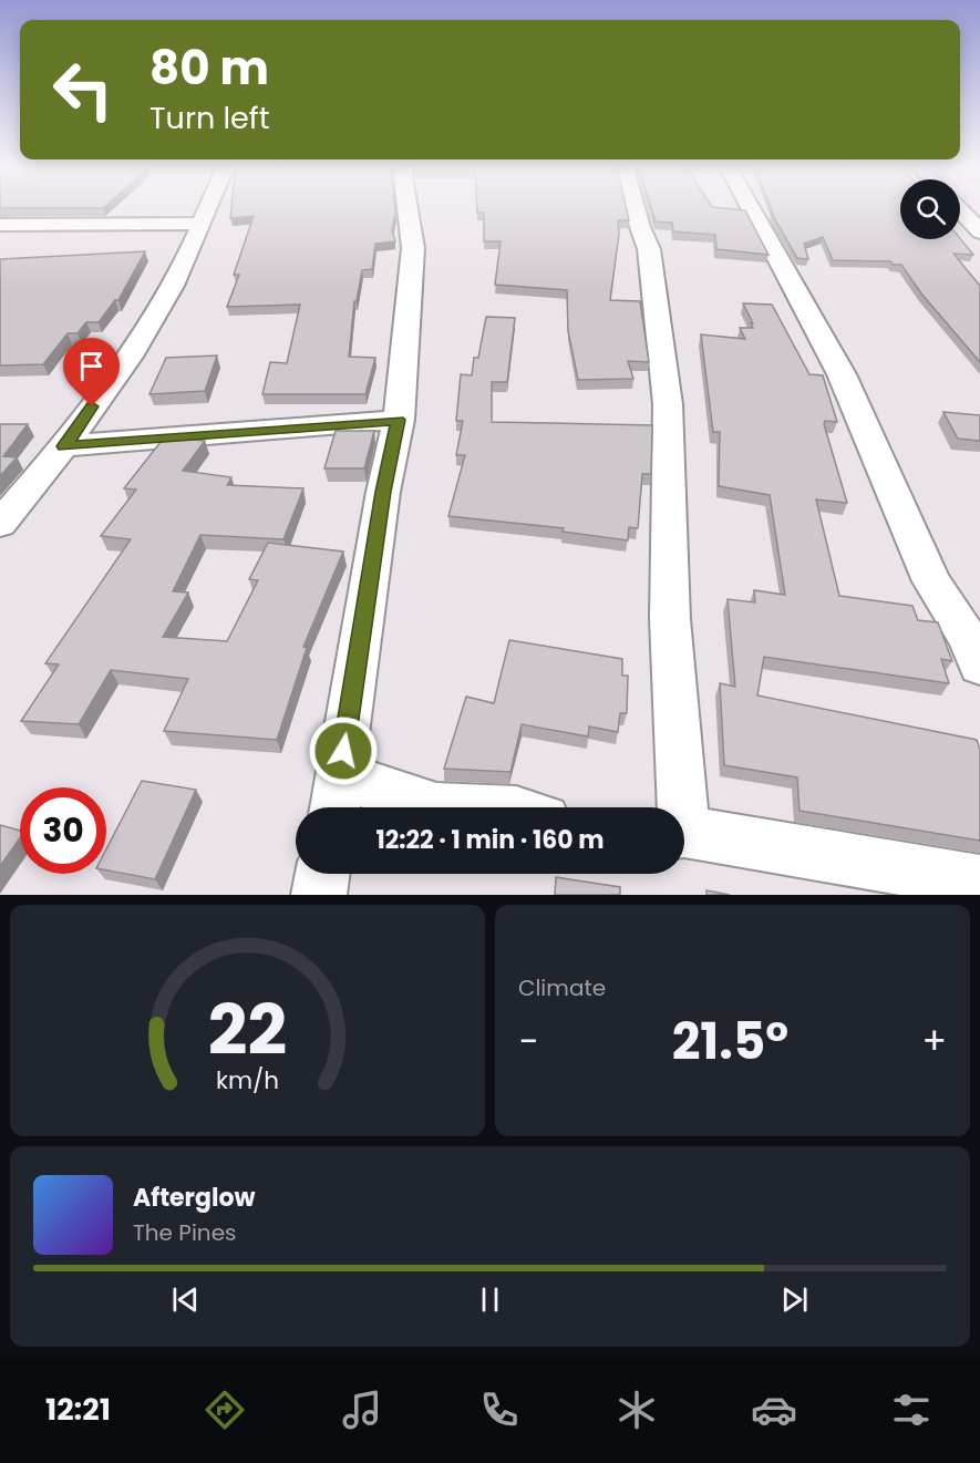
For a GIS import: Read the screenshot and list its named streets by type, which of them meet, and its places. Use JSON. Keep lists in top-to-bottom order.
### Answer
{
  "page": {
    "turn": ["80 m", "Turn left"],
    "limit": "30",
    "trip": "12:22 · 1 min · 160 m",
    "tile": "Climate",
    "heat": ["−", "21.5°", "+"],
    "song": ["Afterglow", "The Pines"],
    "tabs": "12:21",
    "gauge": ["22", "km/h"]
  }
}
